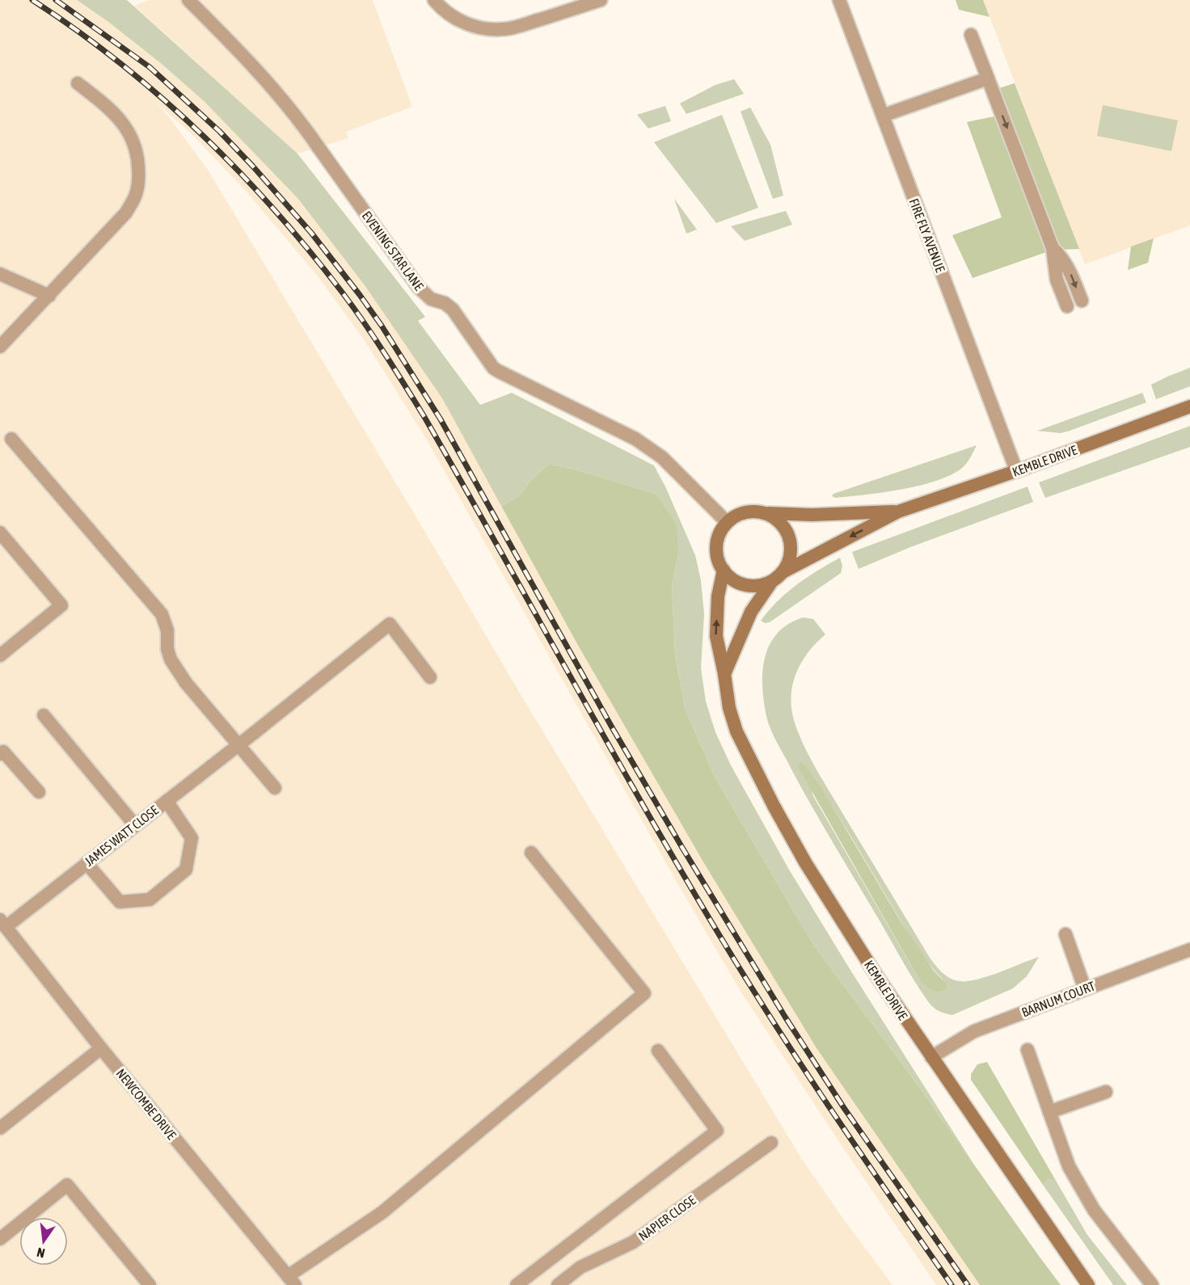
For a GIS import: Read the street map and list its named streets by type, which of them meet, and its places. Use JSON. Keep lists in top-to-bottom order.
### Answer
{
  "streets": {
    "main road": ["KEMBLE DRIVE"],
    "street": [
      "FIRE FLY AVENUE",
      "EVENING STAR LANE",
      "JAMES WATT CLOSE",
      "BARNUM COURT",
      "NEWCOMBE DRIVE",
      "NAPIER CLOSE"
    ]
  },
  "crossings": [
    ["FIRE FLY AVENUE", "KEMBLE DRIVE"],
    ["EVENING STAR LANE", "KEMBLE DRIVE"],
    ["KEMBLE DRIVE", "BARNUM COURT"],
    ["JAMES WATT CLOSE", "NEWCOMBE DRIVE"]
  ],
  "north": "bottom"
}
